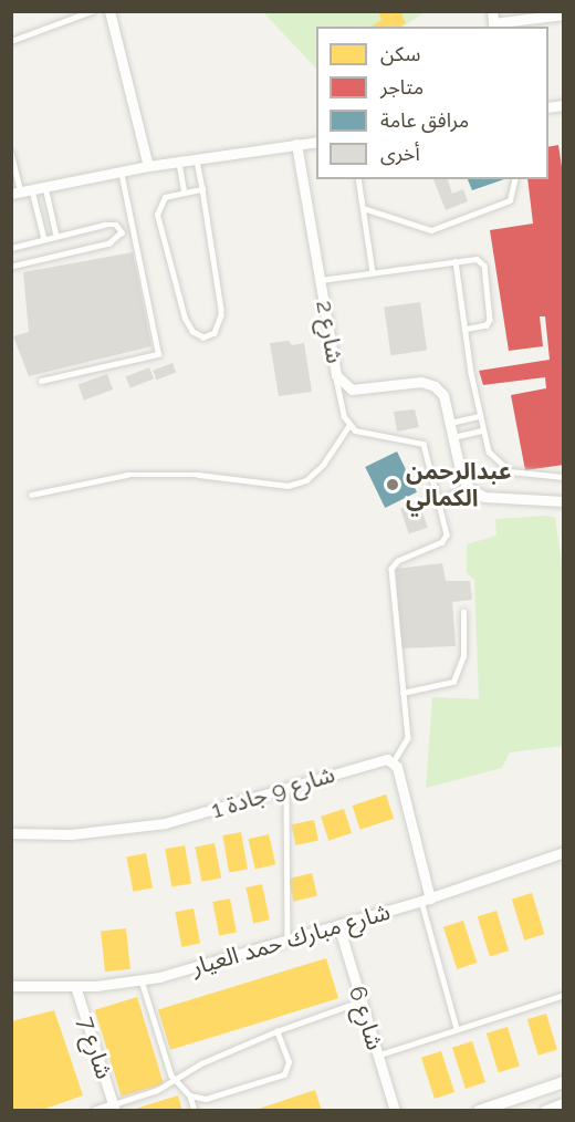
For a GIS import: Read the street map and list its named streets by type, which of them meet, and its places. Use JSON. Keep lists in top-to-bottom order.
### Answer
{
  "streets": {
    "street": [
      "شارع 2",
      "شارع 9 جادة 1",
      "شارع مبارك حمد العيار",
      "شارع 6",
      "شارع 7"
    ]
  },
  "crossings": [
    ["شارع مبارك حمد العيار", "شارع 6"],
    ["شارع مبارك حمد العيار", "شارع 7"]
  ],
  "places": ["عبدالرحمن الكمالي"],
  "legend": [
    "سكن",
    "متاجر",
    "مرافق عامة",
    "أخرى"
  ]
}
